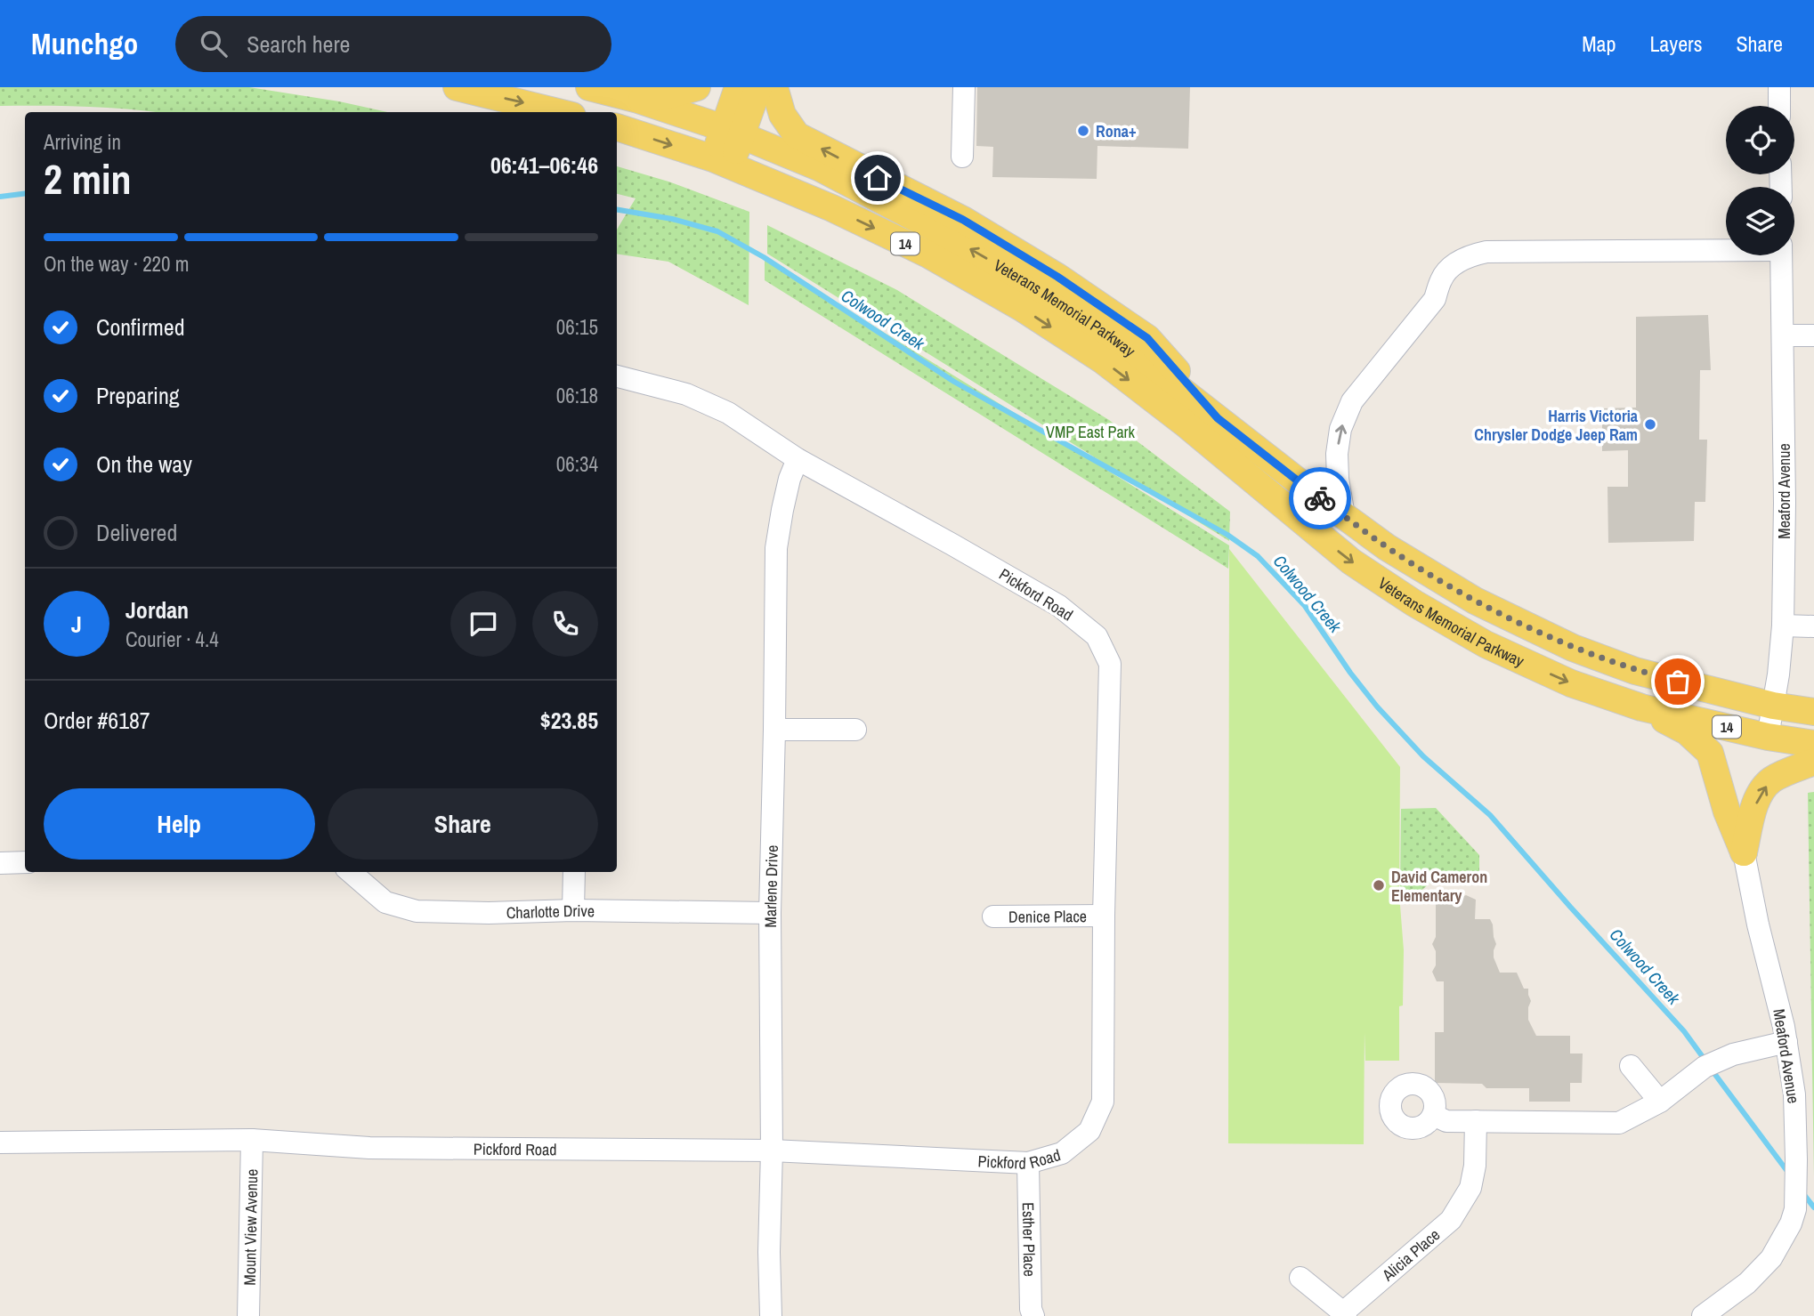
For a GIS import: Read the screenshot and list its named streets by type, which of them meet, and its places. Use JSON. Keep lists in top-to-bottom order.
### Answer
{
  "streets": {
    "main road": ["14", "Veterans Memorial Parkway"],
    "street": [
      "Meaford Avenue",
      "Pickford Road",
      "Marlene Drive",
      "Charlotte Drive",
      "Denice Place",
      "Mount View Avenue",
      "Esther Place",
      "Alicia Place"
    ]
  },
  "crossings": [
    ["Veterans Memorial Parkway", "Meaford Avenue"],
    ["Pickford Road", "Marlene Drive"],
    ["Pickford Road", "Denice Place"],
    ["Pickford Road", "Mount View Avenue"],
    ["Pickford Road", "Esther Place"],
    ["Marlene Drive", "Charlotte Drive"]
  ],
  "water": ["Colwood Creek"],
  "parks": ["VMP East Park"],
  "places": ["Rona+", "Harris Victoria Chrysler Dodge Jeep Ram", "David Cameron Elementary"],
  "page": {
    "header": "Munchgo",
    "search": "Search here",
    "nav": ["Map", "Layers", "Share"],
    "heading": ["2 min", "Arriving in", "06:41–06:46"],
    "panel": [
      "Jordan",
      "Courier · 4.4",
      "Order #6187",
      "$23.85"
    ],
    "bar": "On the way · 220 m",
    "list": [
      ["Confirmed", "06:15"],
      ["Preparing", "06:18"],
      ["On the way", "06:34"],
      "Delivered"
    ],
    "round": "J",
    "buttons": ["Help", "Share"]
  }
}
